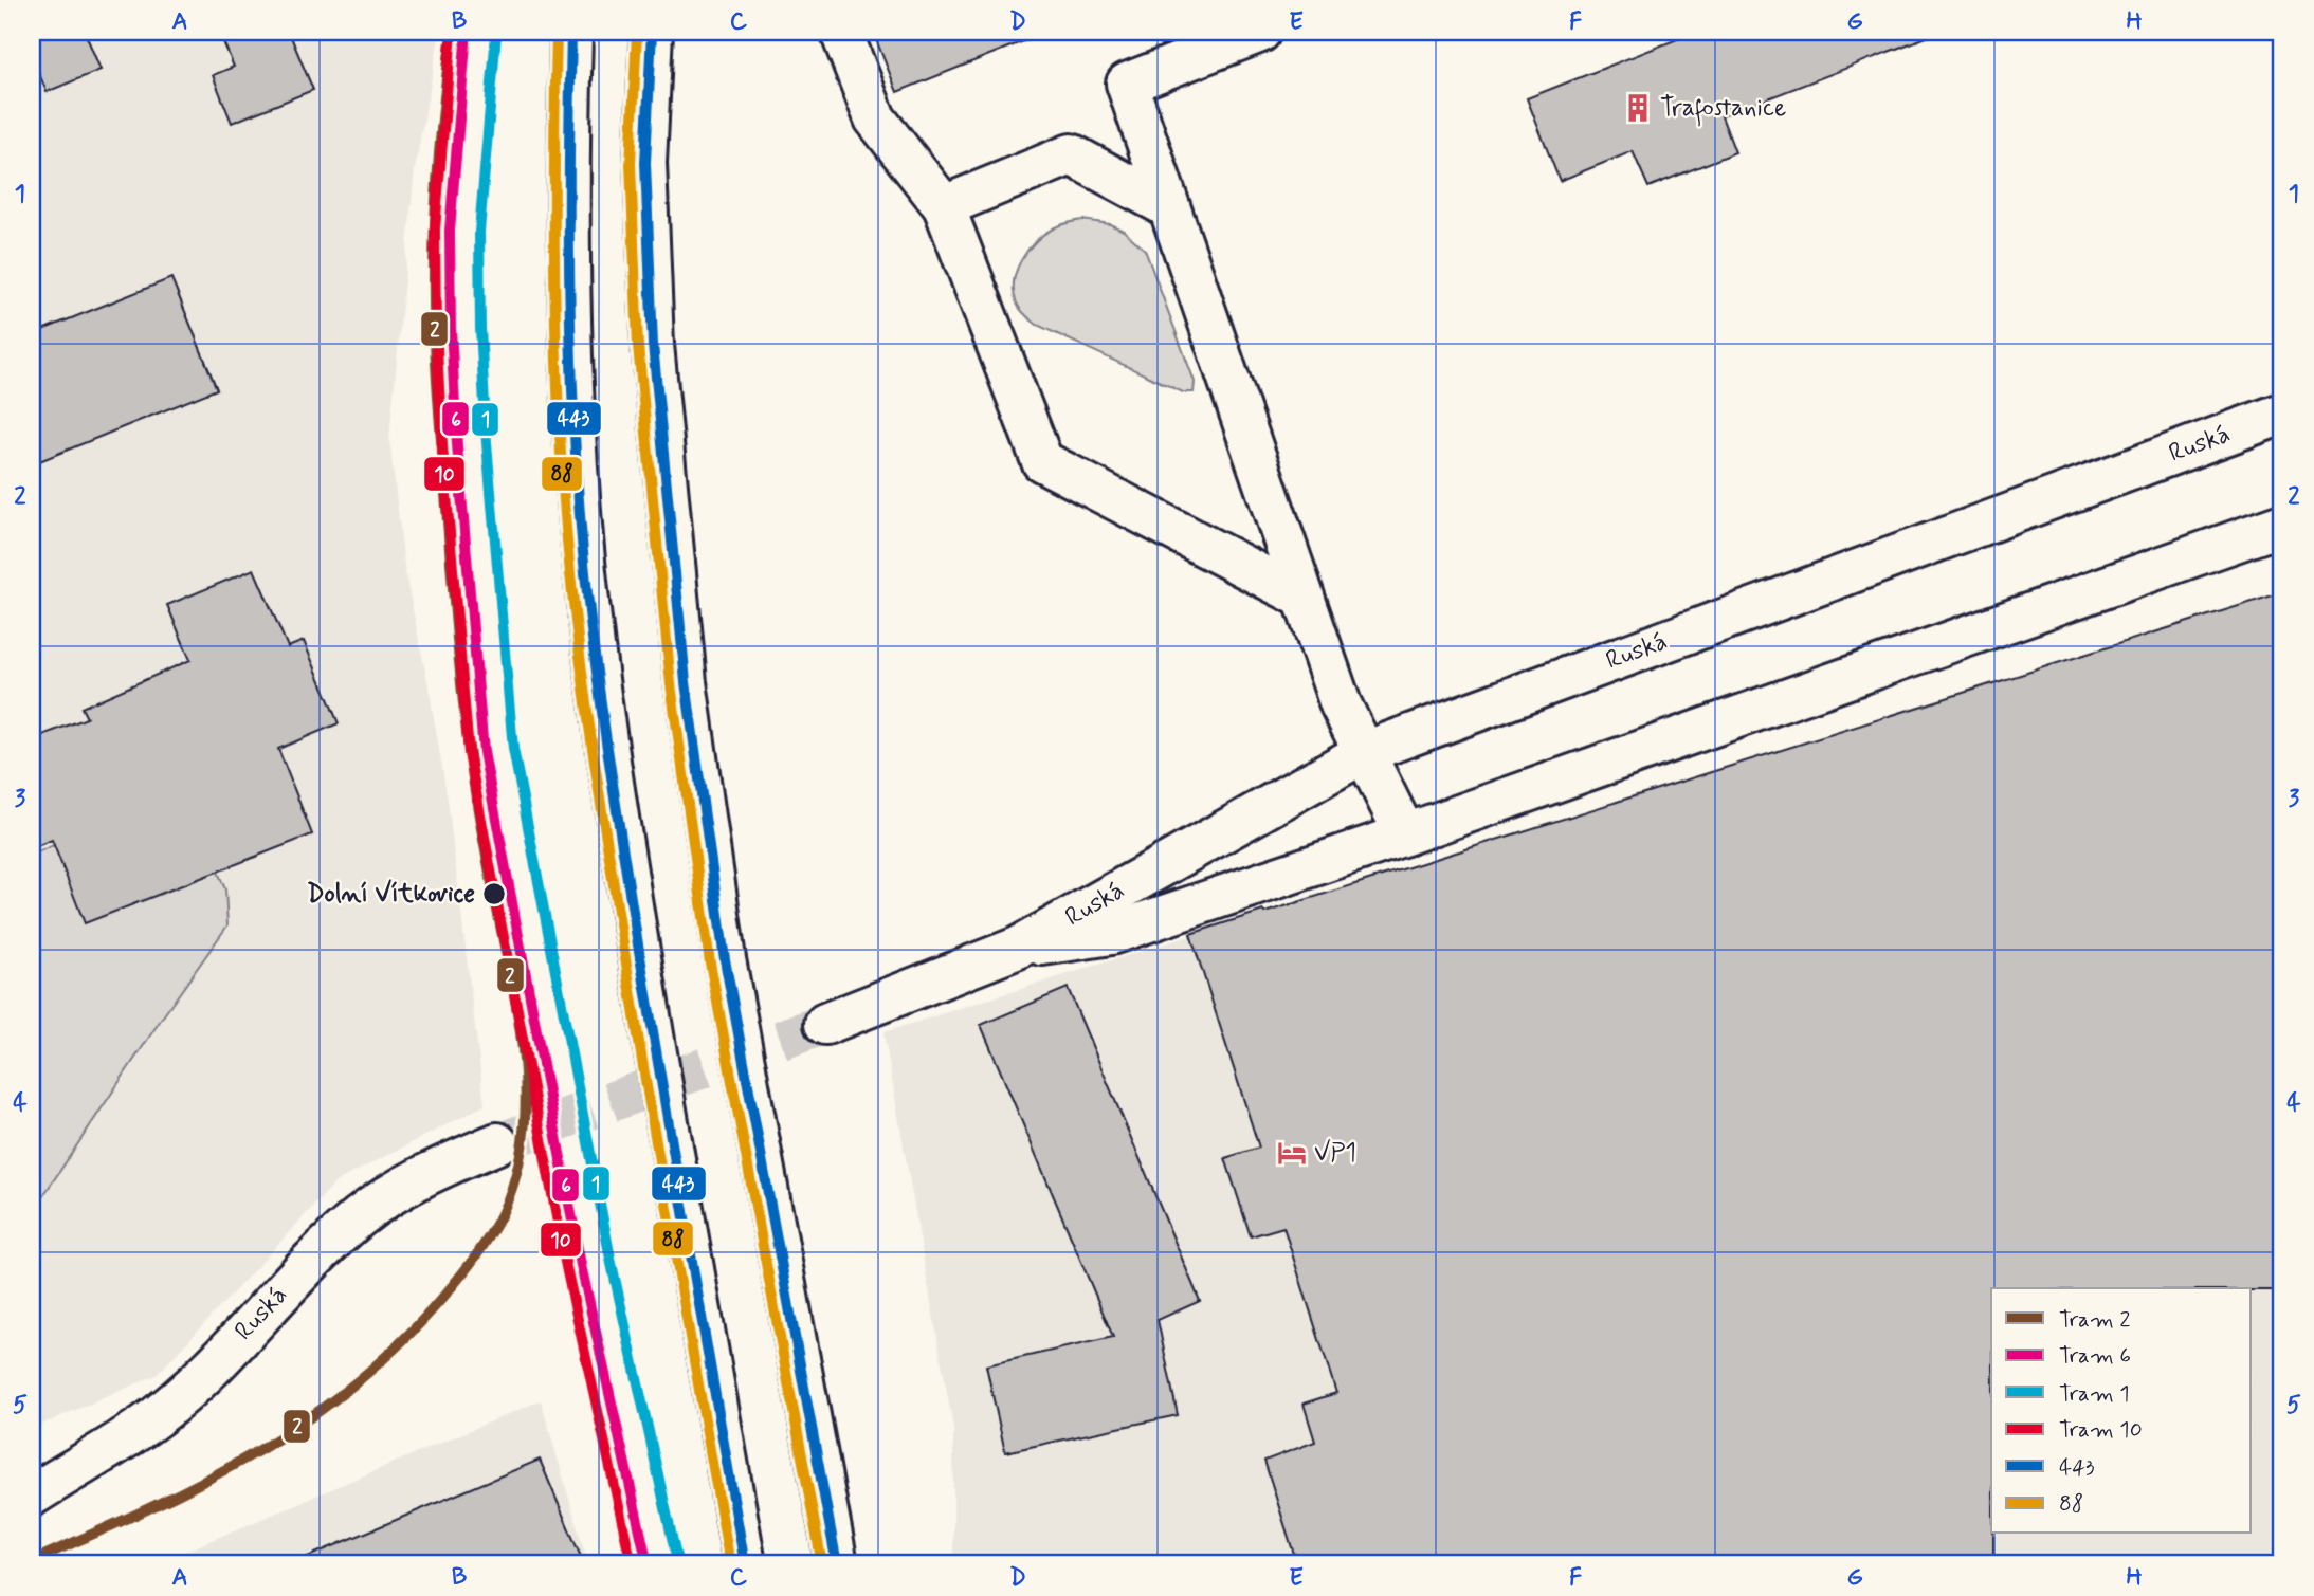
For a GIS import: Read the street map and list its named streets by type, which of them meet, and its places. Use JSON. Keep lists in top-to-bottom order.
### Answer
{
  "streets": {
    "main road": ["Ruská"]
  },
  "places": {
    "building": ["Trafostanice"],
    "other": ["Dolní Vítkovice"],
    "hotel": ["VP1"]
  },
  "lines": [
    "tram line 2",
    "tram line 6",
    "tram line 10",
    "transit line 443",
    "transit line 88",
    "tram line 1"
  ],
  "legend": [
    "Tram 2",
    "Tram 6",
    "Tram 1",
    "Tram 10",
    "443",
    "88"
  ],
  "grid": {
    "columns": [
      "A",
      "B",
      "C",
      "D",
      "E",
      "F",
      "G",
      "H"
    ],
    "rows": [
      "1",
      "2",
      "3",
      "4",
      "5"
    ]
  }
}
